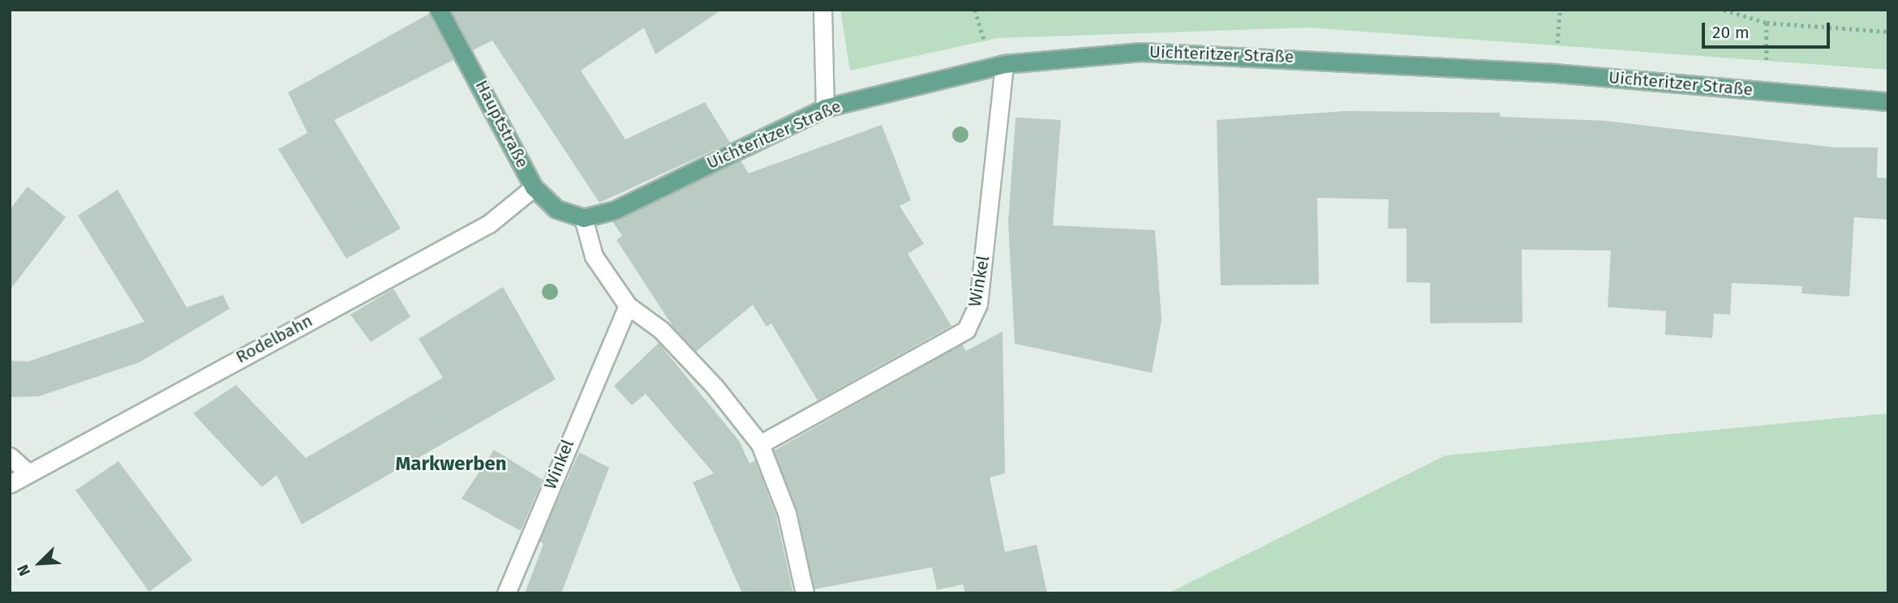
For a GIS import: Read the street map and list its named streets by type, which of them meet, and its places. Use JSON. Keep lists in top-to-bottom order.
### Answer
{
  "streets": {
    "main road": ["Uichteritzer Straße", "Hauptstraße"],
    "street": ["Winkel", "Rodelbahn"]
  },
  "crossings": [
    ["Uichteritzer Straße", "Hauptstraße"],
    ["Uichteritzer Straße", "Winkel"],
    ["Hauptstraße", "Rodelbahn"]
  ],
  "districts": ["Markwerben"],
  "scale_bar": "20 m",
  "north": "bottom left"
}
